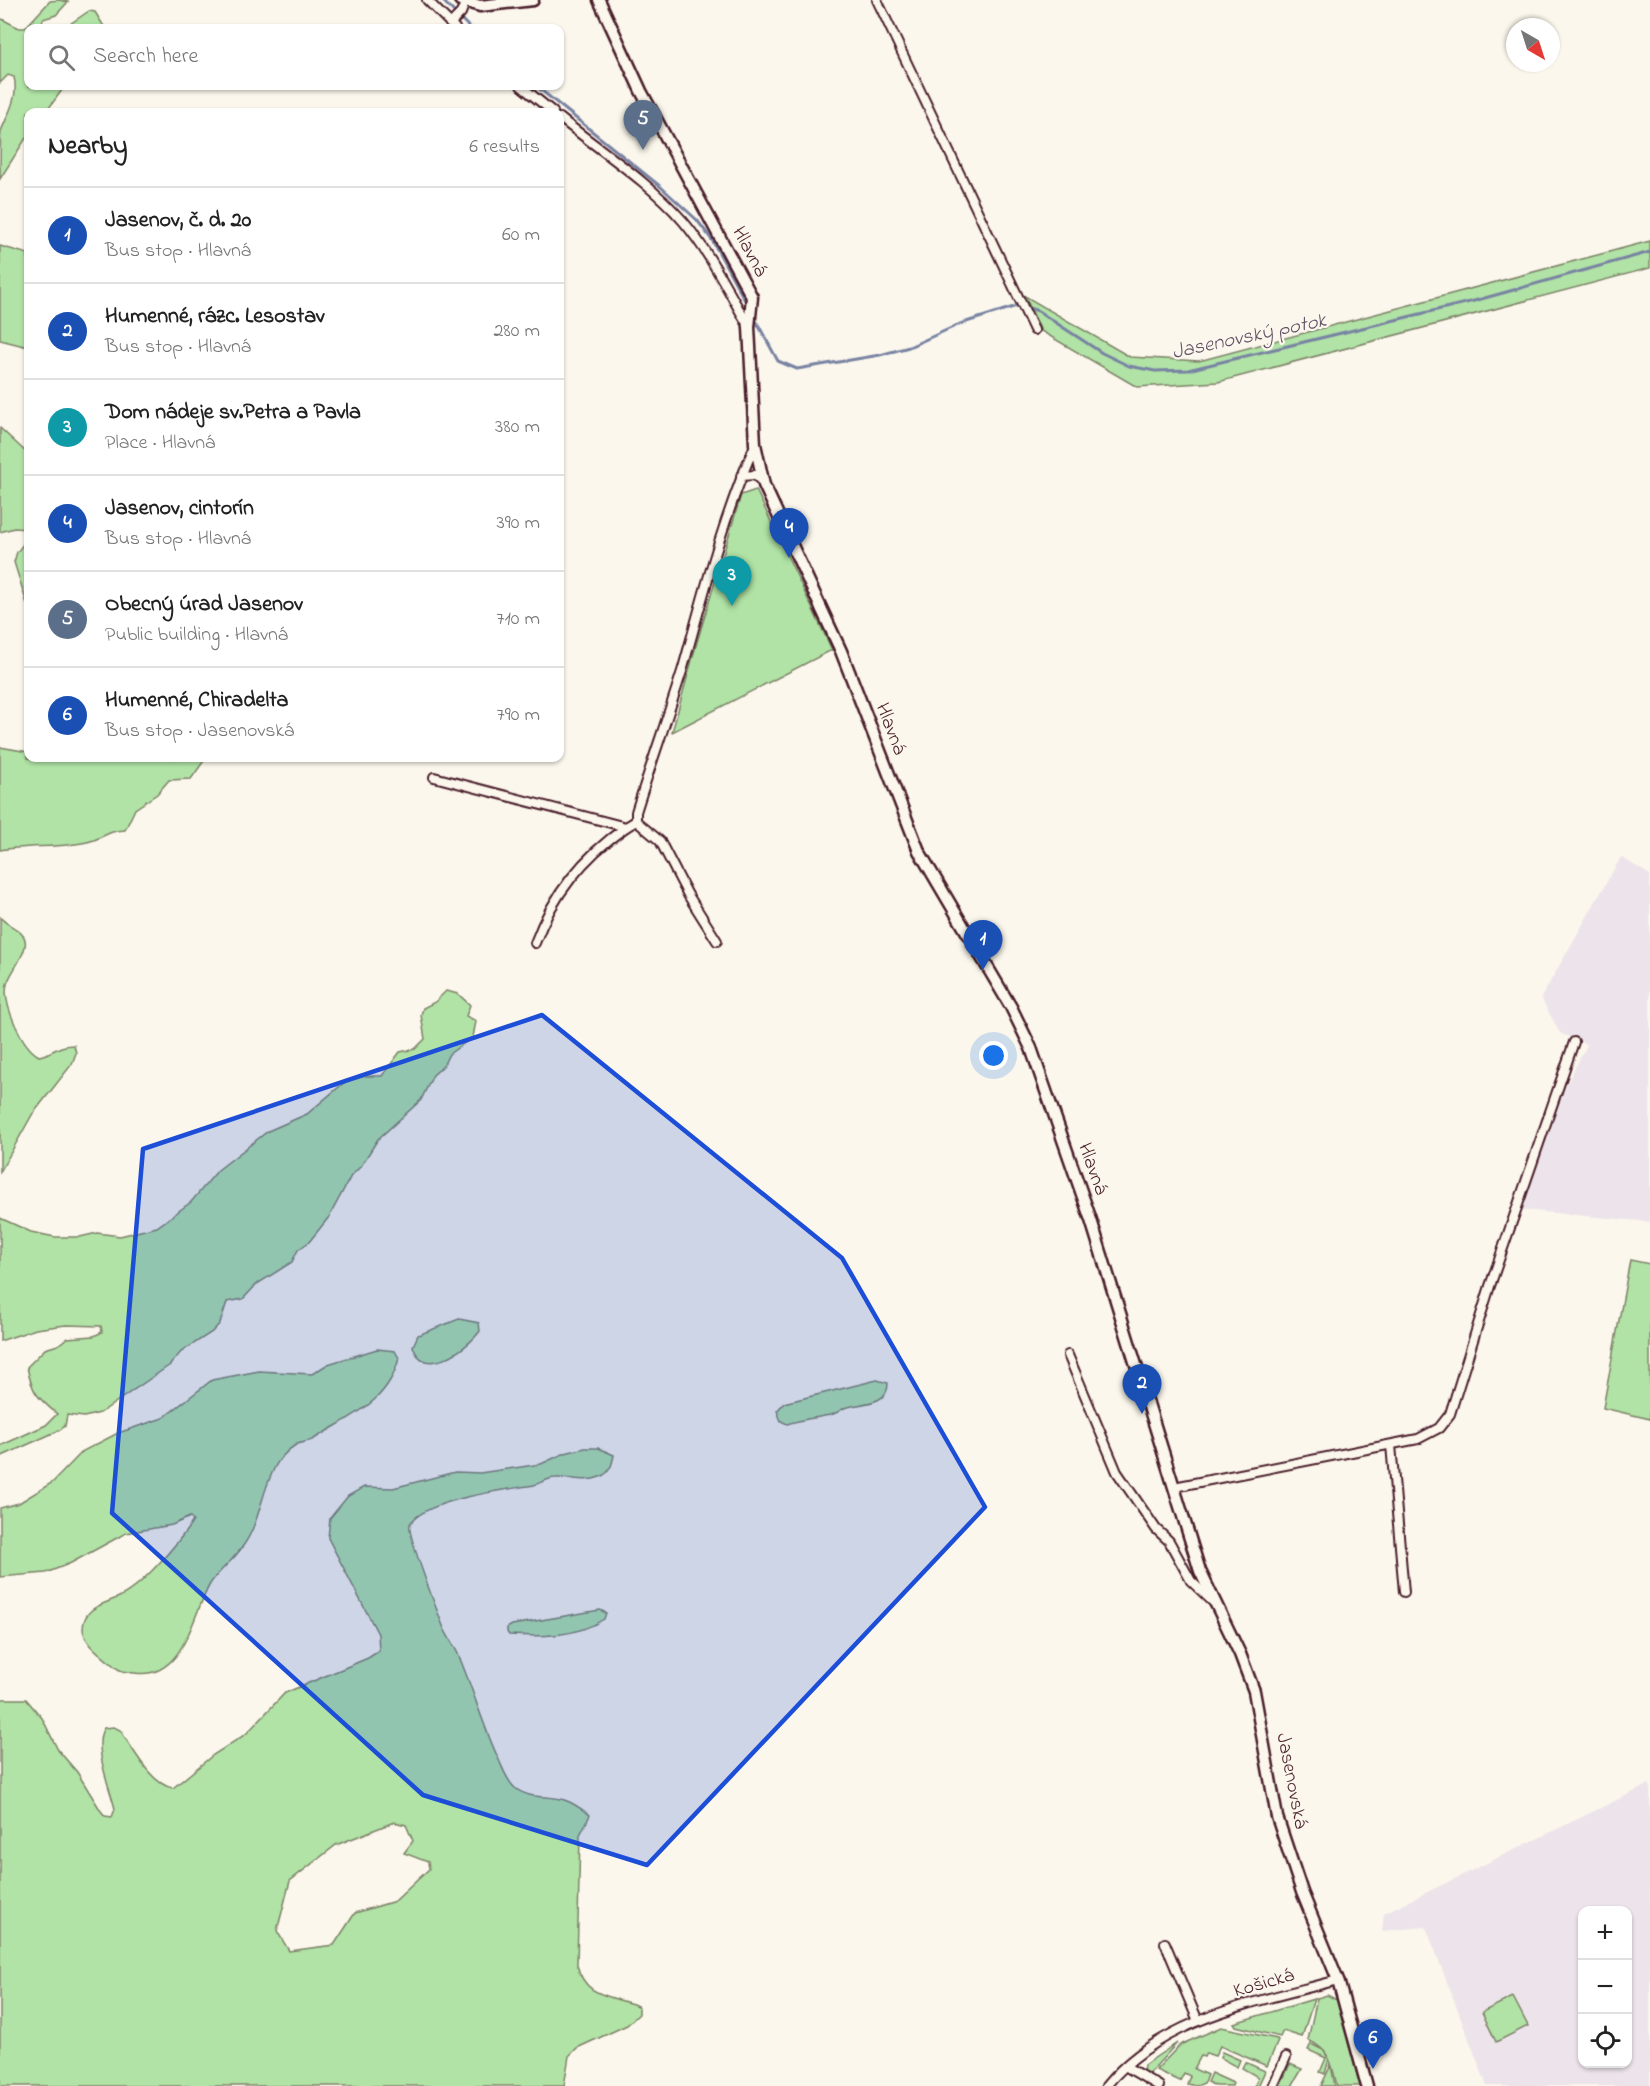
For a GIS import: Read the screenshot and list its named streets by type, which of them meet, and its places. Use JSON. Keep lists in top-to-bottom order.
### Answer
{
  "streets": {
    "street": ["Hlavná", "Jasenovská", "Košická"]
  },
  "crossings": [
    ["Hlavná", "Jasenovská"],
    ["Jasenovská", "Košická"]
  ],
  "water": ["Jasenovský potok"],
  "north": "bottom right",
  "page": {
    "search": "Search here",
    "pins": [
      "5",
      "4",
      "3",
      "1",
      "2",
      "6"
    ],
    "heading": ["Nearby", "6 results"],
    "list": [
      {
        "mark": "1",
        "name": "Jasenov, č. d. 20",
        "note": "Bus stop · Hlavná",
        "value": "60 m"
      },
      {
        "mark": "2",
        "name": "Humenné, rázc. Lesostav",
        "note": "Bus stop · Hlavná",
        "value": "280 m"
      },
      {
        "mark": "3",
        "name": "Dom nádeje sv.Petra a Pavla",
        "note": "Place · Hlavná",
        "value": "380 m"
      },
      {
        "mark": "4",
        "name": "Jasenov, cintorín",
        "note": "Bus stop · Hlavná",
        "value": "390 m"
      },
      {
        "mark": "5",
        "name": "Obecný úrad Jasenov",
        "note": "Public building · Hlavná",
        "value": "710 m"
      },
      {
        "mark": "6",
        "name": "Humenné, Chiradelta",
        "note": "Bus stop · Jasenovská",
        "value": "790 m"
      }
    ],
    "map_buttons": ["+", "−"]
  }
}
